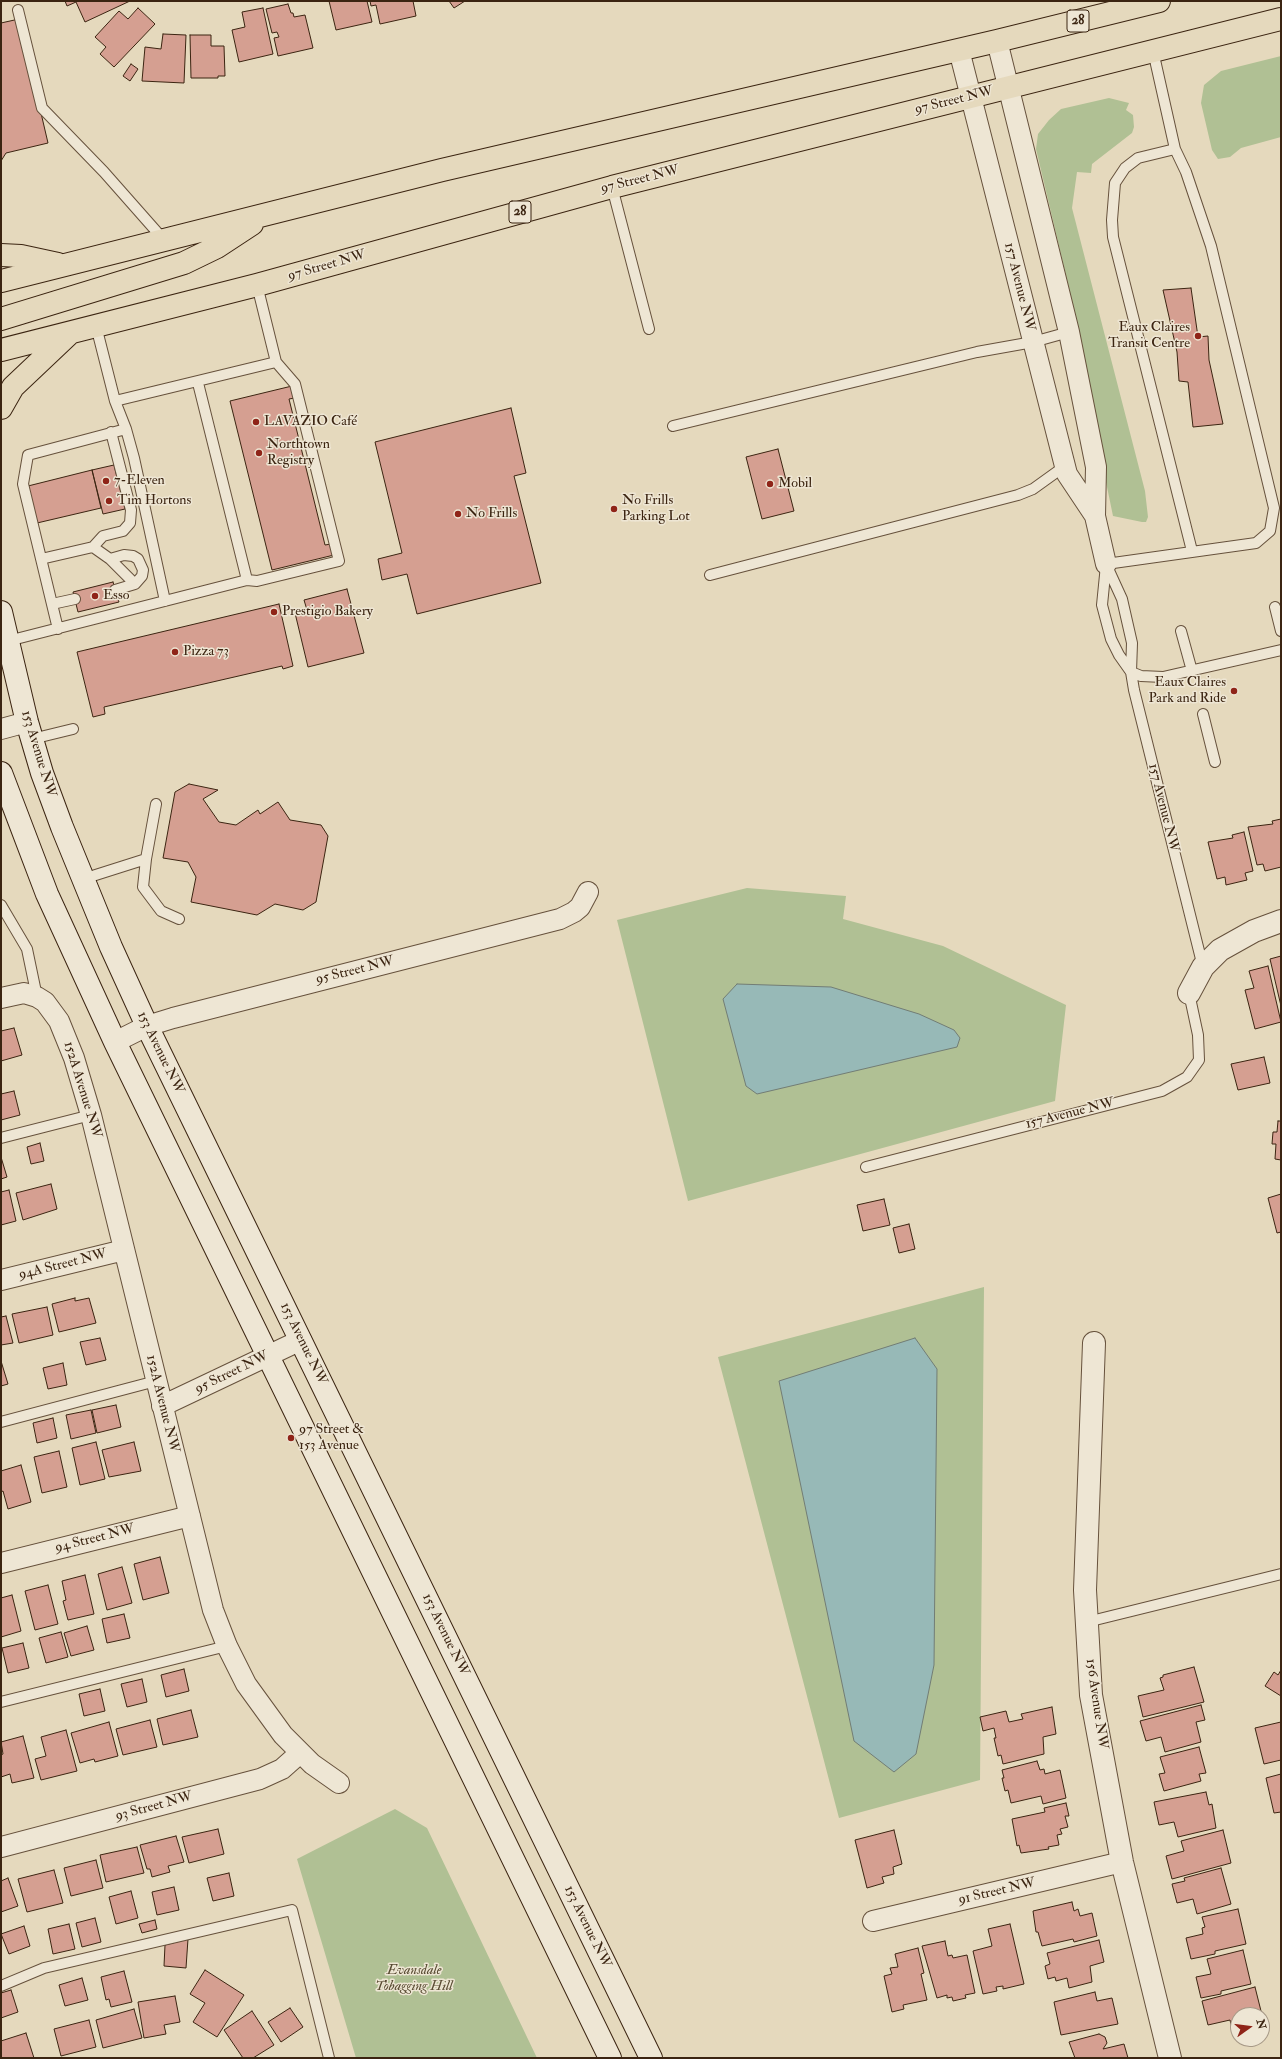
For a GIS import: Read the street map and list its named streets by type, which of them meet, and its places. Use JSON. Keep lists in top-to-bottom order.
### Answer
{
  "streets": {
    "main road": [
      "28",
      "97 Street NW",
      "153 Avenue NW",
      "156 Avenue NW"
    ],
    "street": [
      "157 Avenue NW",
      "95 Street NW",
      "152A Avenue NW",
      "94A Street NW",
      "94 Street NW",
      "93 Street NW",
      "91 Street NW"
    ]
  },
  "crossings": [
    ["28", "157 Avenue NW"],
    ["97 Street NW", "157 Avenue NW"],
    ["153 Avenue NW", "95 Street NW"],
    ["95 Street NW", "152A Avenue NW"],
    ["152A Avenue NW", "94A Street NW"],
    ["152A Avenue NW", "94 Street NW"],
    ["152A Avenue NW", "93 Street NW"],
    ["156 Avenue NW", "91 Street NW"]
  ],
  "parks": ["Evansdale Tobagging Hill"],
  "places": [
    "Eaux Claires Transit Centre",
    "LAVAZIO Café",
    "Northtown Registry",
    "7-Eleven",
    "Mobil",
    "Tim Hortons",
    "No Frills Parking Lot",
    "No Frills",
    "Esso",
    "Prestigio Bakery",
    "Pizza 73",
    "Eaux Claires Park and Ride",
    "97 Street & 153 Avenue"
  ],
  "north": "right"
}
